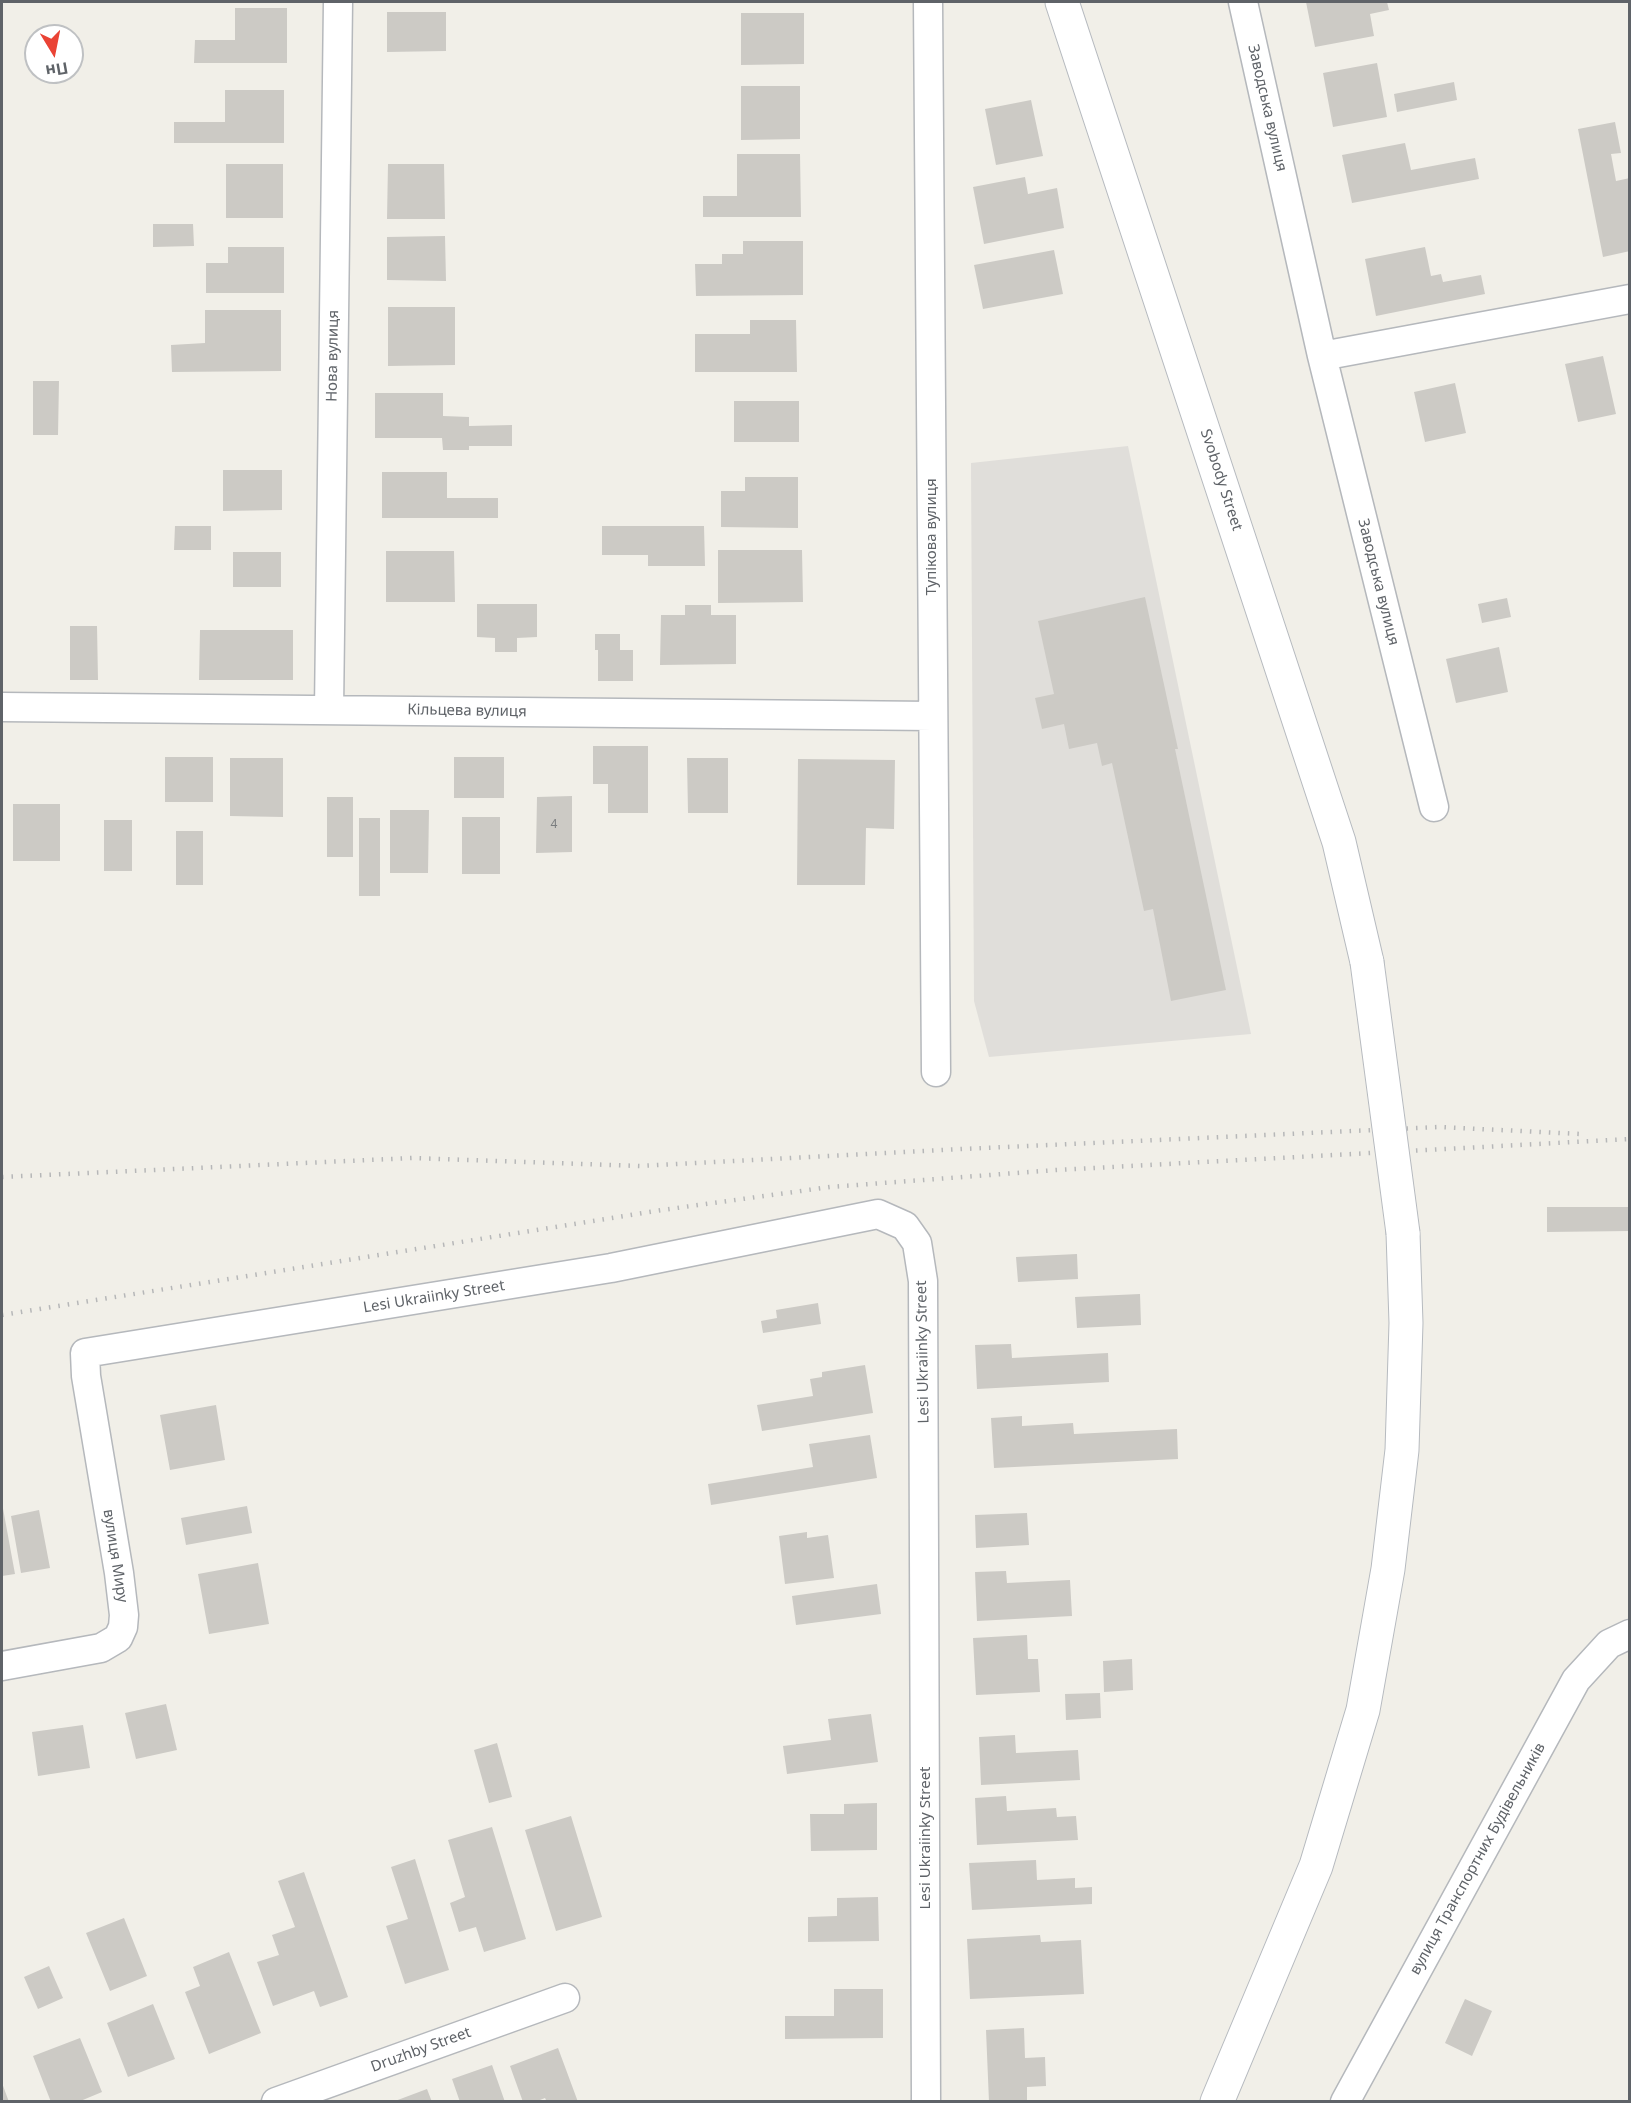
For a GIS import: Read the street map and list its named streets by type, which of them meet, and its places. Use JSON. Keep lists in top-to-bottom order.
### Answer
{
  "streets": {
    "main road": ["Svobody Street"],
    "street": [
      "Заводська вулиця",
      "Нова вулиця",
      "Тупікова вулиця",
      "Кільцева вулиця",
      "Lesi Ukraiinky Street",
      "вулиця Миру",
      "вулиця Транспортних Будівельників",
      "Druzhby Street"
    ]
  },
  "crossings": [
    ["Нова вулиця", "Кільцева вулиця"],
    ["Тупікова вулиця", "Кільцева вулиця"],
    ["Lesi Ukraiinky Street", "вулиця Миру"]
  ],
  "house_numbers": ["4"],
  "north": "bottom"
}
